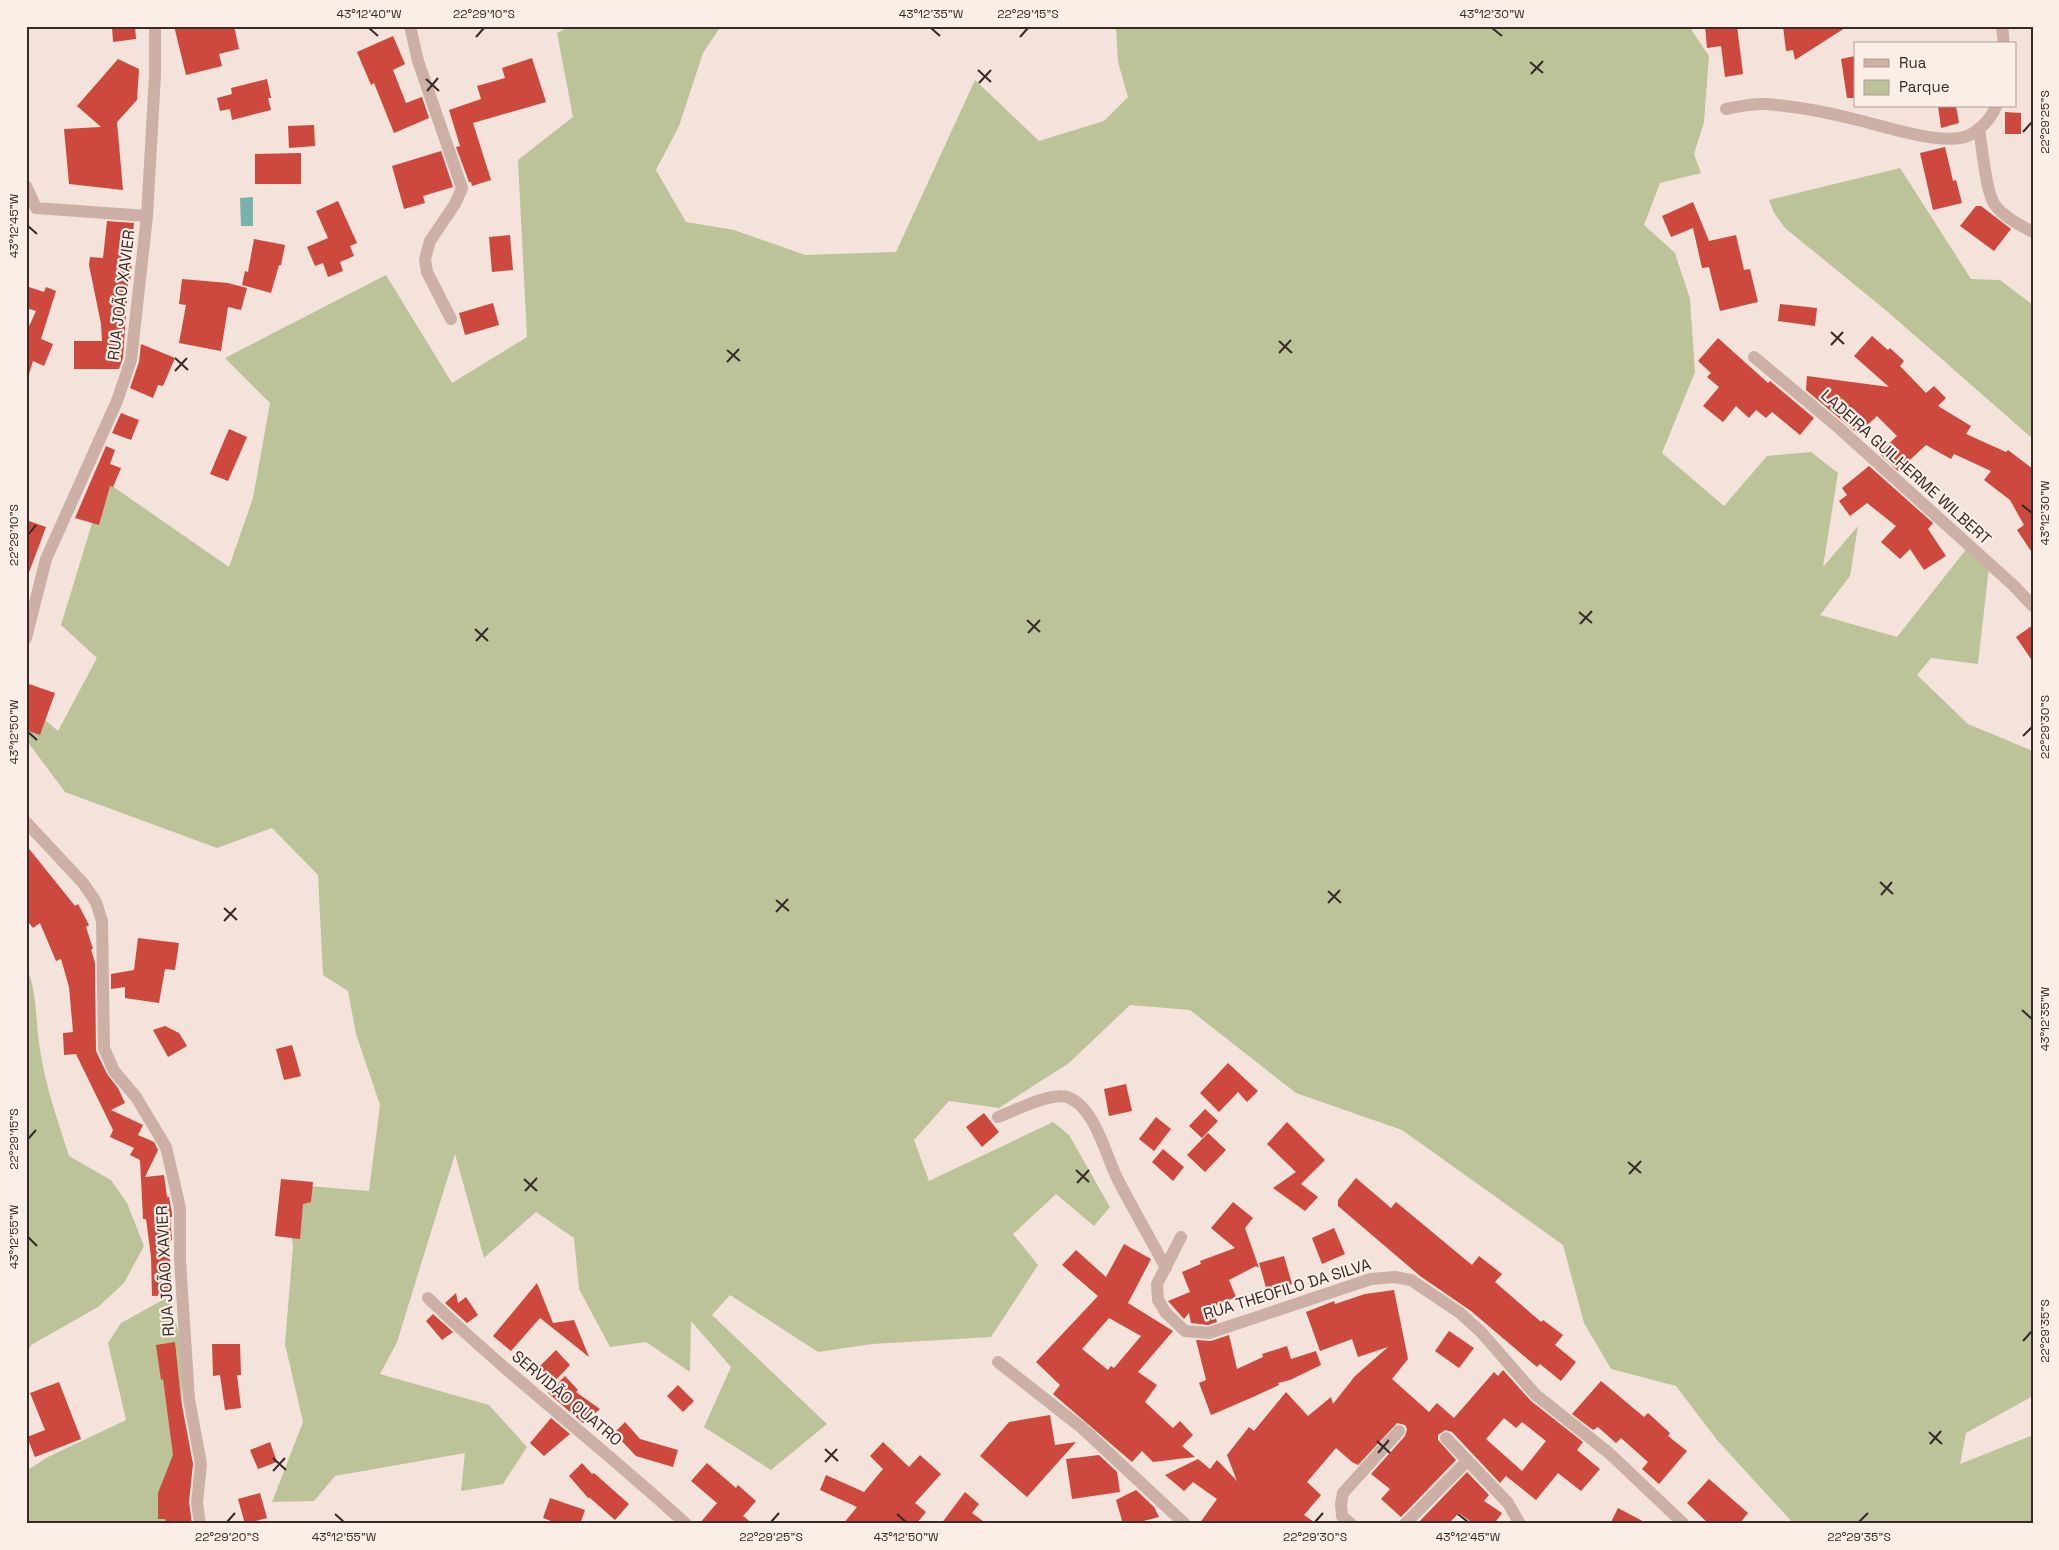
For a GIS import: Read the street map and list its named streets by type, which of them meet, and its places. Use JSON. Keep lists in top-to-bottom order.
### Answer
{
  "streets": {
    "street": [
      "RUA JOÃO XAVIER",
      "LADEIRA GUILHERME WILBERT",
      "RUA THEOFILO DA SILVA",
      "SERVIDÃO QUATRO"
    ]
  },
  "legend": ["Rua", "Parque"],
  "coordinates": [
    "43°12'40\"W",
    "22°29'10\"S",
    "43°12'35\"W",
    "22°29'15\"S",
    "43°12'30\"W",
    "22°29'25\"S",
    "43°12'45\"W",
    "22°29'30\"S",
    "43°12'50\"W",
    "43°12'55\"W",
    "22°29'35\"S",
    "22°29'20\"S"
  ]
}
